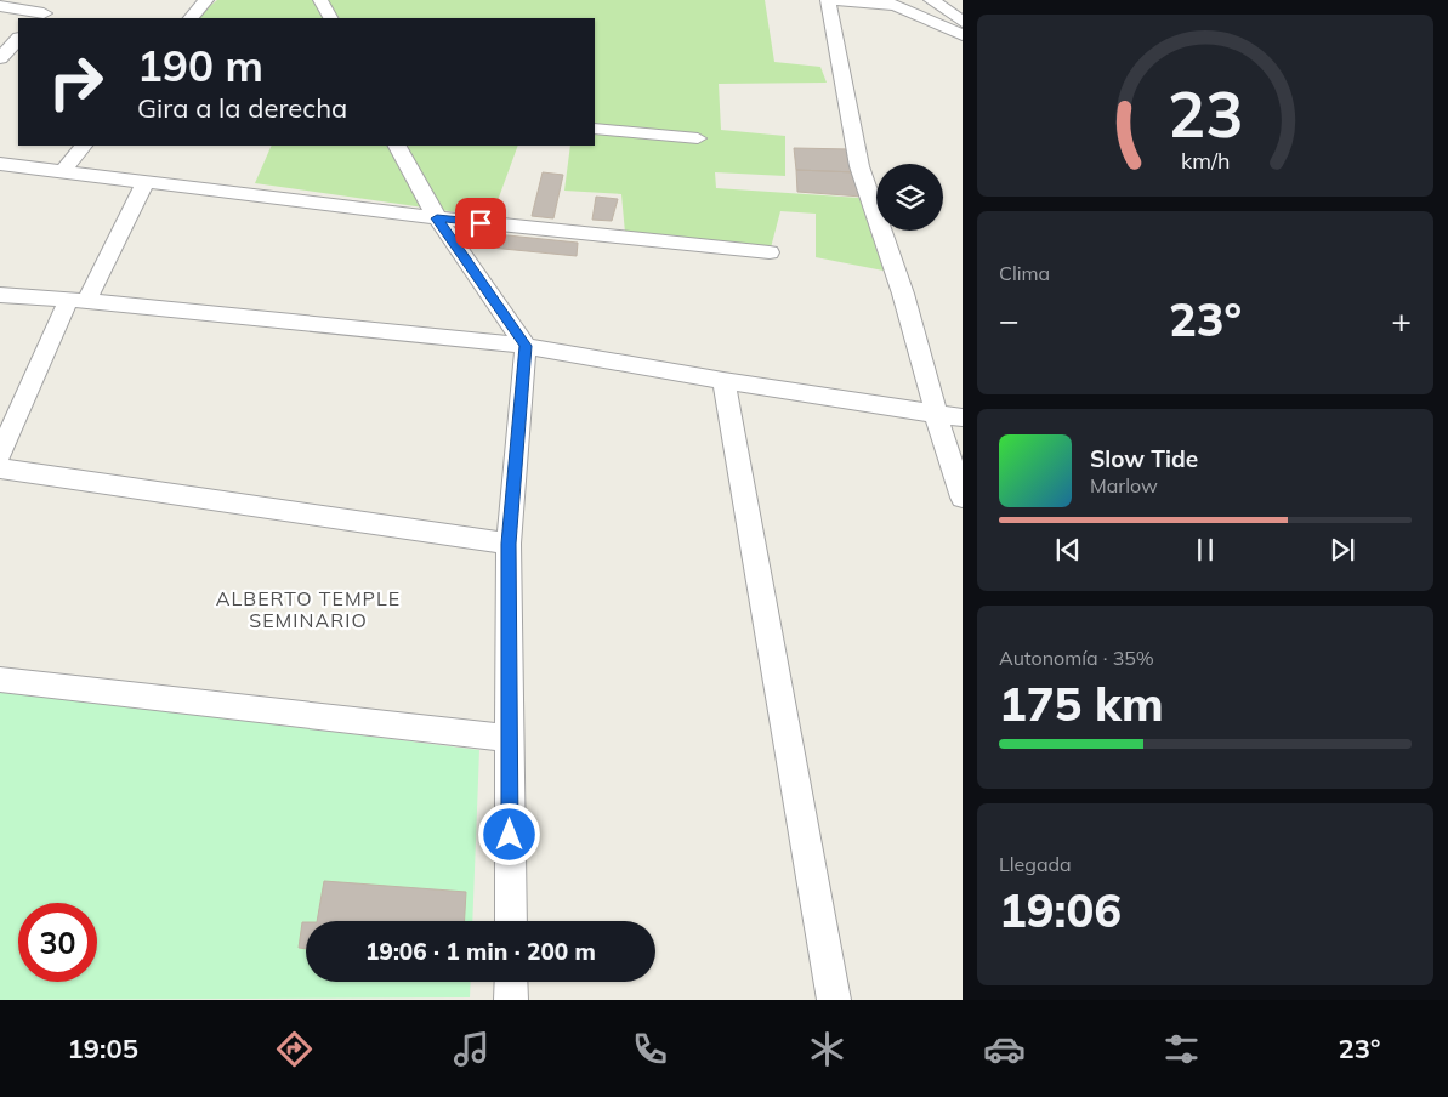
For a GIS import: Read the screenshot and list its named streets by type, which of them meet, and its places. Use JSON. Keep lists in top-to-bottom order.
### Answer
{
  "districts": ["ALBERTO TEMPLE SEMINARIO"],
  "page": {
    "turn": ["190 m", "Gira a la derecha"],
    "tile": [
      "Clima",
      ["Autonomía · 35%", "175 km"],
      ["Llegada", "19:06"]
    ],
    "heat": ["−", "23°", "+"],
    "song": ["Slow Tide", "Marlow"],
    "limit": "30",
    "trip": "19:06 · 1 min · 200 m",
    "tabs": ["19:05", "23°"],
    "gauge": ["23", "km/h"]
  }
}
